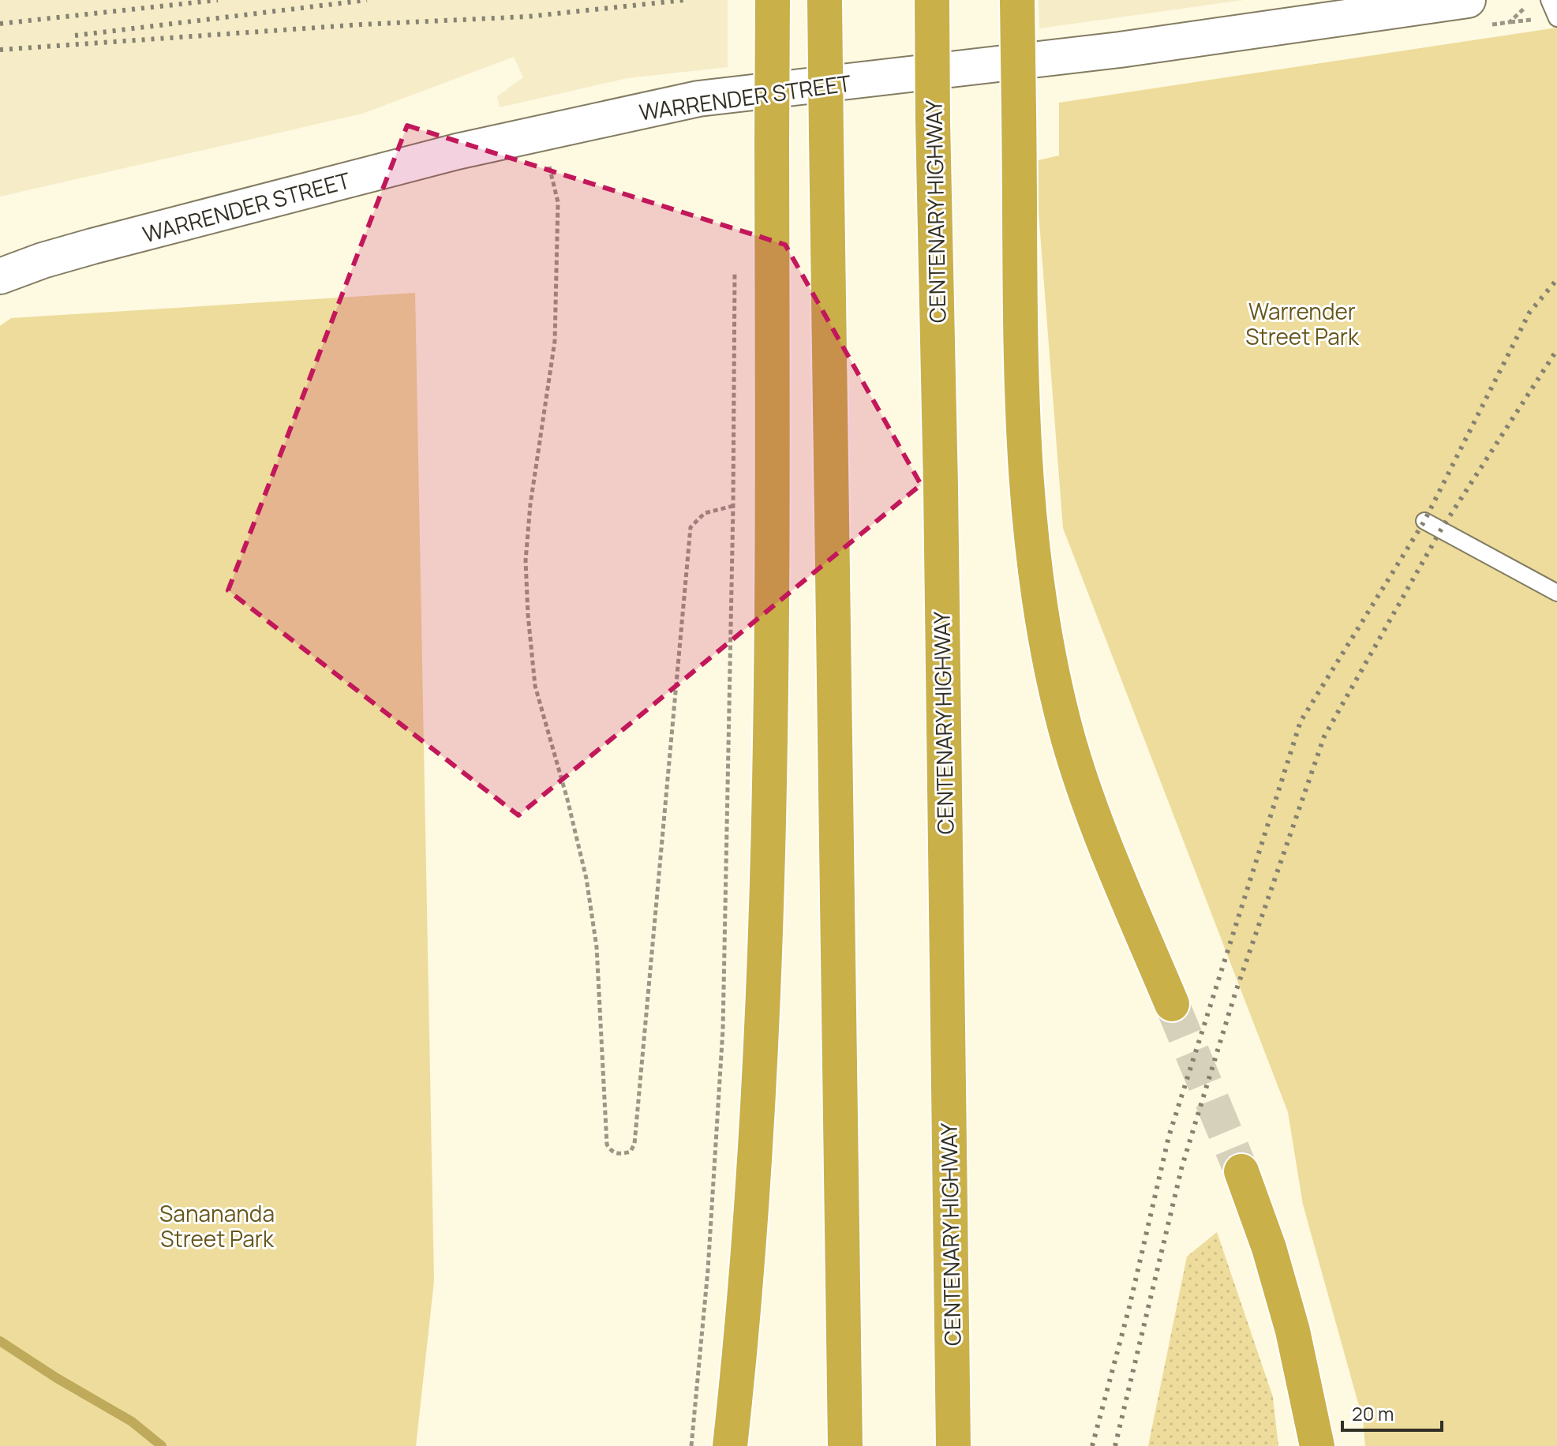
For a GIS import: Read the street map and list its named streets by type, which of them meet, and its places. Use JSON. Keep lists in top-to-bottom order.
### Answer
{
  "streets": {
    "highway": ["CENTENARY HIGHWAY"],
    "street": ["WARRENDER STREET"]
  },
  "parks": ["Warrender Street Park", "Sanananda Street Park"],
  "scale_bar": "20 m"
}
